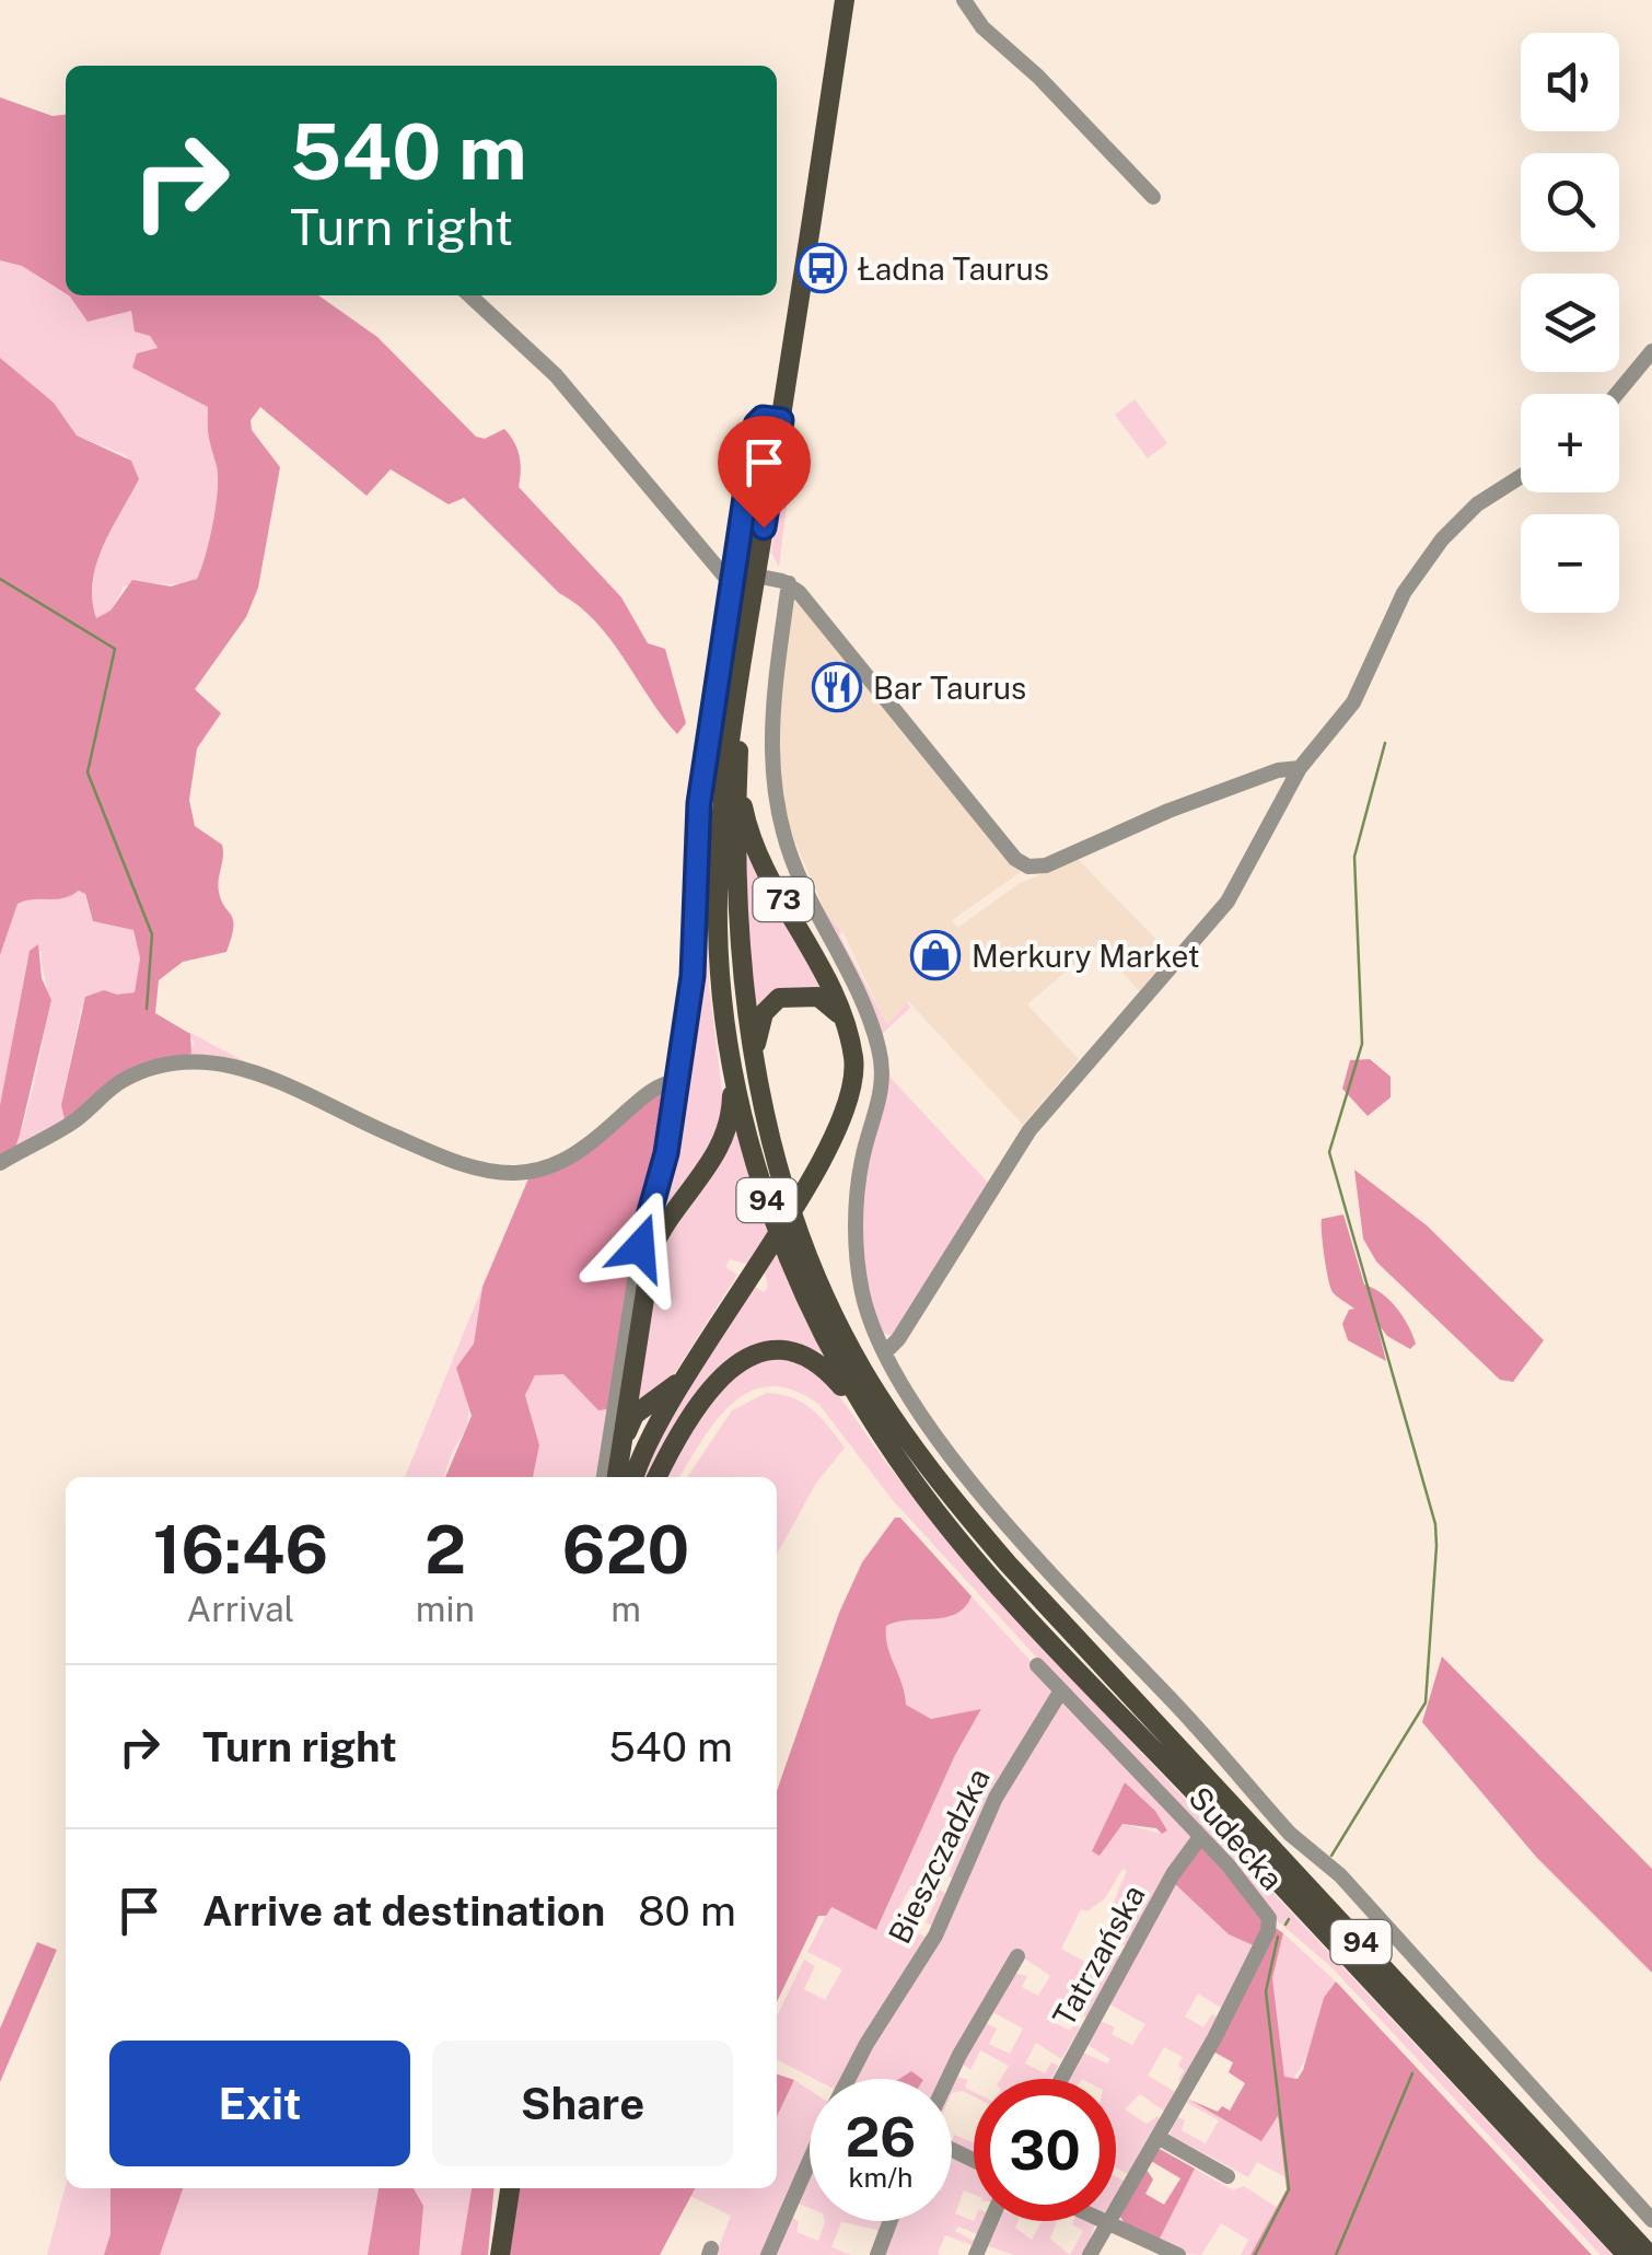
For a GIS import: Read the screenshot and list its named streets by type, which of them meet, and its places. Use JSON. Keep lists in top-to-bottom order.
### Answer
{
  "streets": {
    "main road": ["73", "94"],
    "street": ["Sudecka", "Bieszczadzka", "Tatrzańska"]
  },
  "crossings": [
    ["73", "94"],
    ["Sudecka", "Bieszczadzka"],
    ["Sudecka", "Tatrzańska"]
  ],
  "places": {
    "bus stop": ["Ładna Taurus"],
    "restaurant": ["Bar Taurus"],
    "shop": ["Merkury Market"]
  },
  "page": {
    "map_buttons": ["+", "−"],
    "turn": ["540 m", "Turn right"],
    "eta": [
      "16:46",
      "Arrival",
      "2",
      "min",
      "620",
      "m"
    ],
    "list": [
      {
        "name": "Turn right",
        "value": "540 m"
      },
      {
        "name": "Arrive at destination",
        "value": "80 m"
      }
    ],
    "buttons": ["Exit", "Share"],
    "speed": "26 km/h",
    "limit": "30"
  }
}
